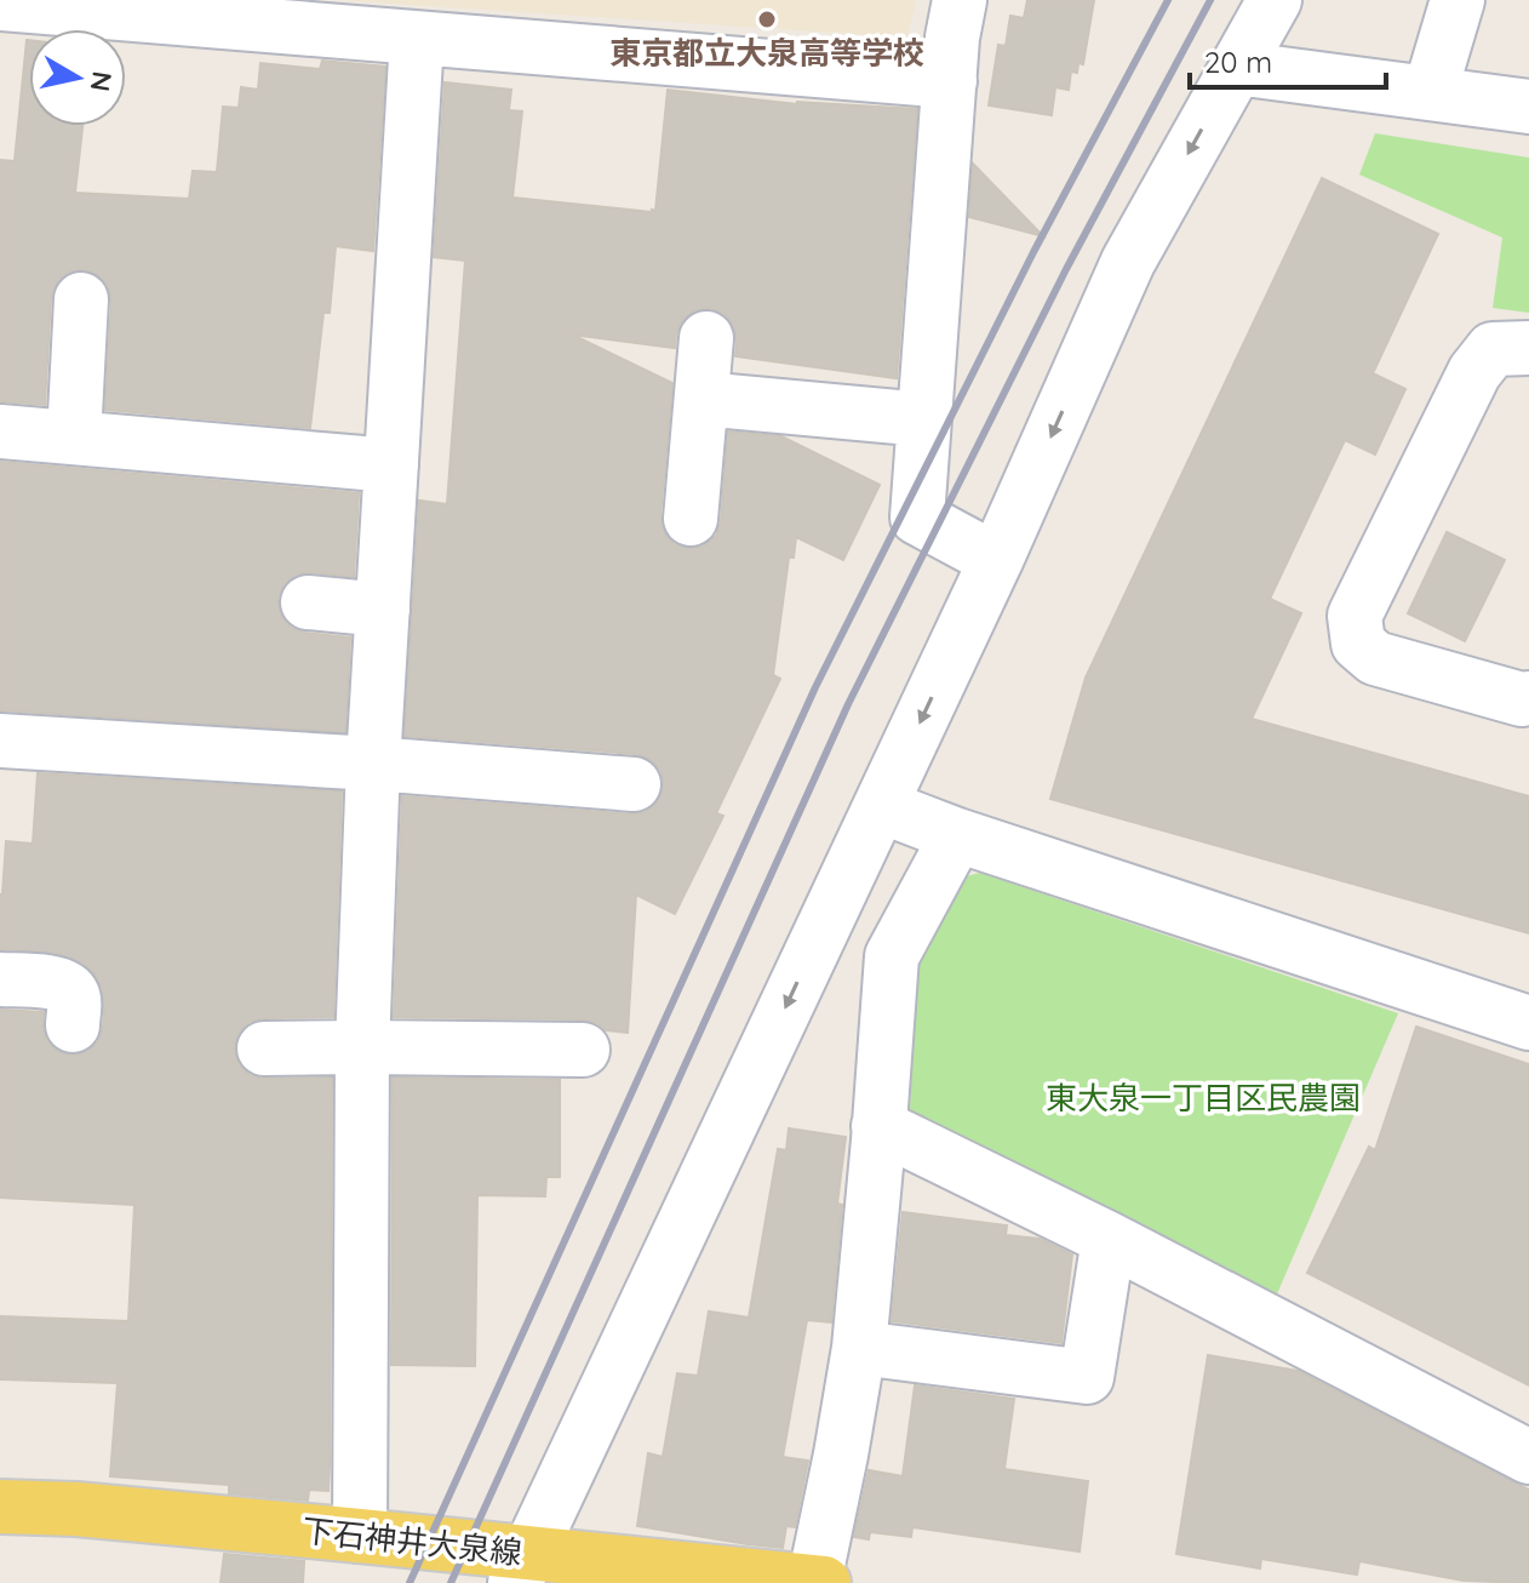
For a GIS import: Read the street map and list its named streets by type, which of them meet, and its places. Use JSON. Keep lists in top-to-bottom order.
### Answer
{
  "streets": {
    "main road": ["下石神井大泉線"]
  },
  "parks": ["東大泉一丁目区民農園"],
  "places": ["東京都立大泉高等学校"],
  "scale_bar": "20 m",
  "north": "right"
}
